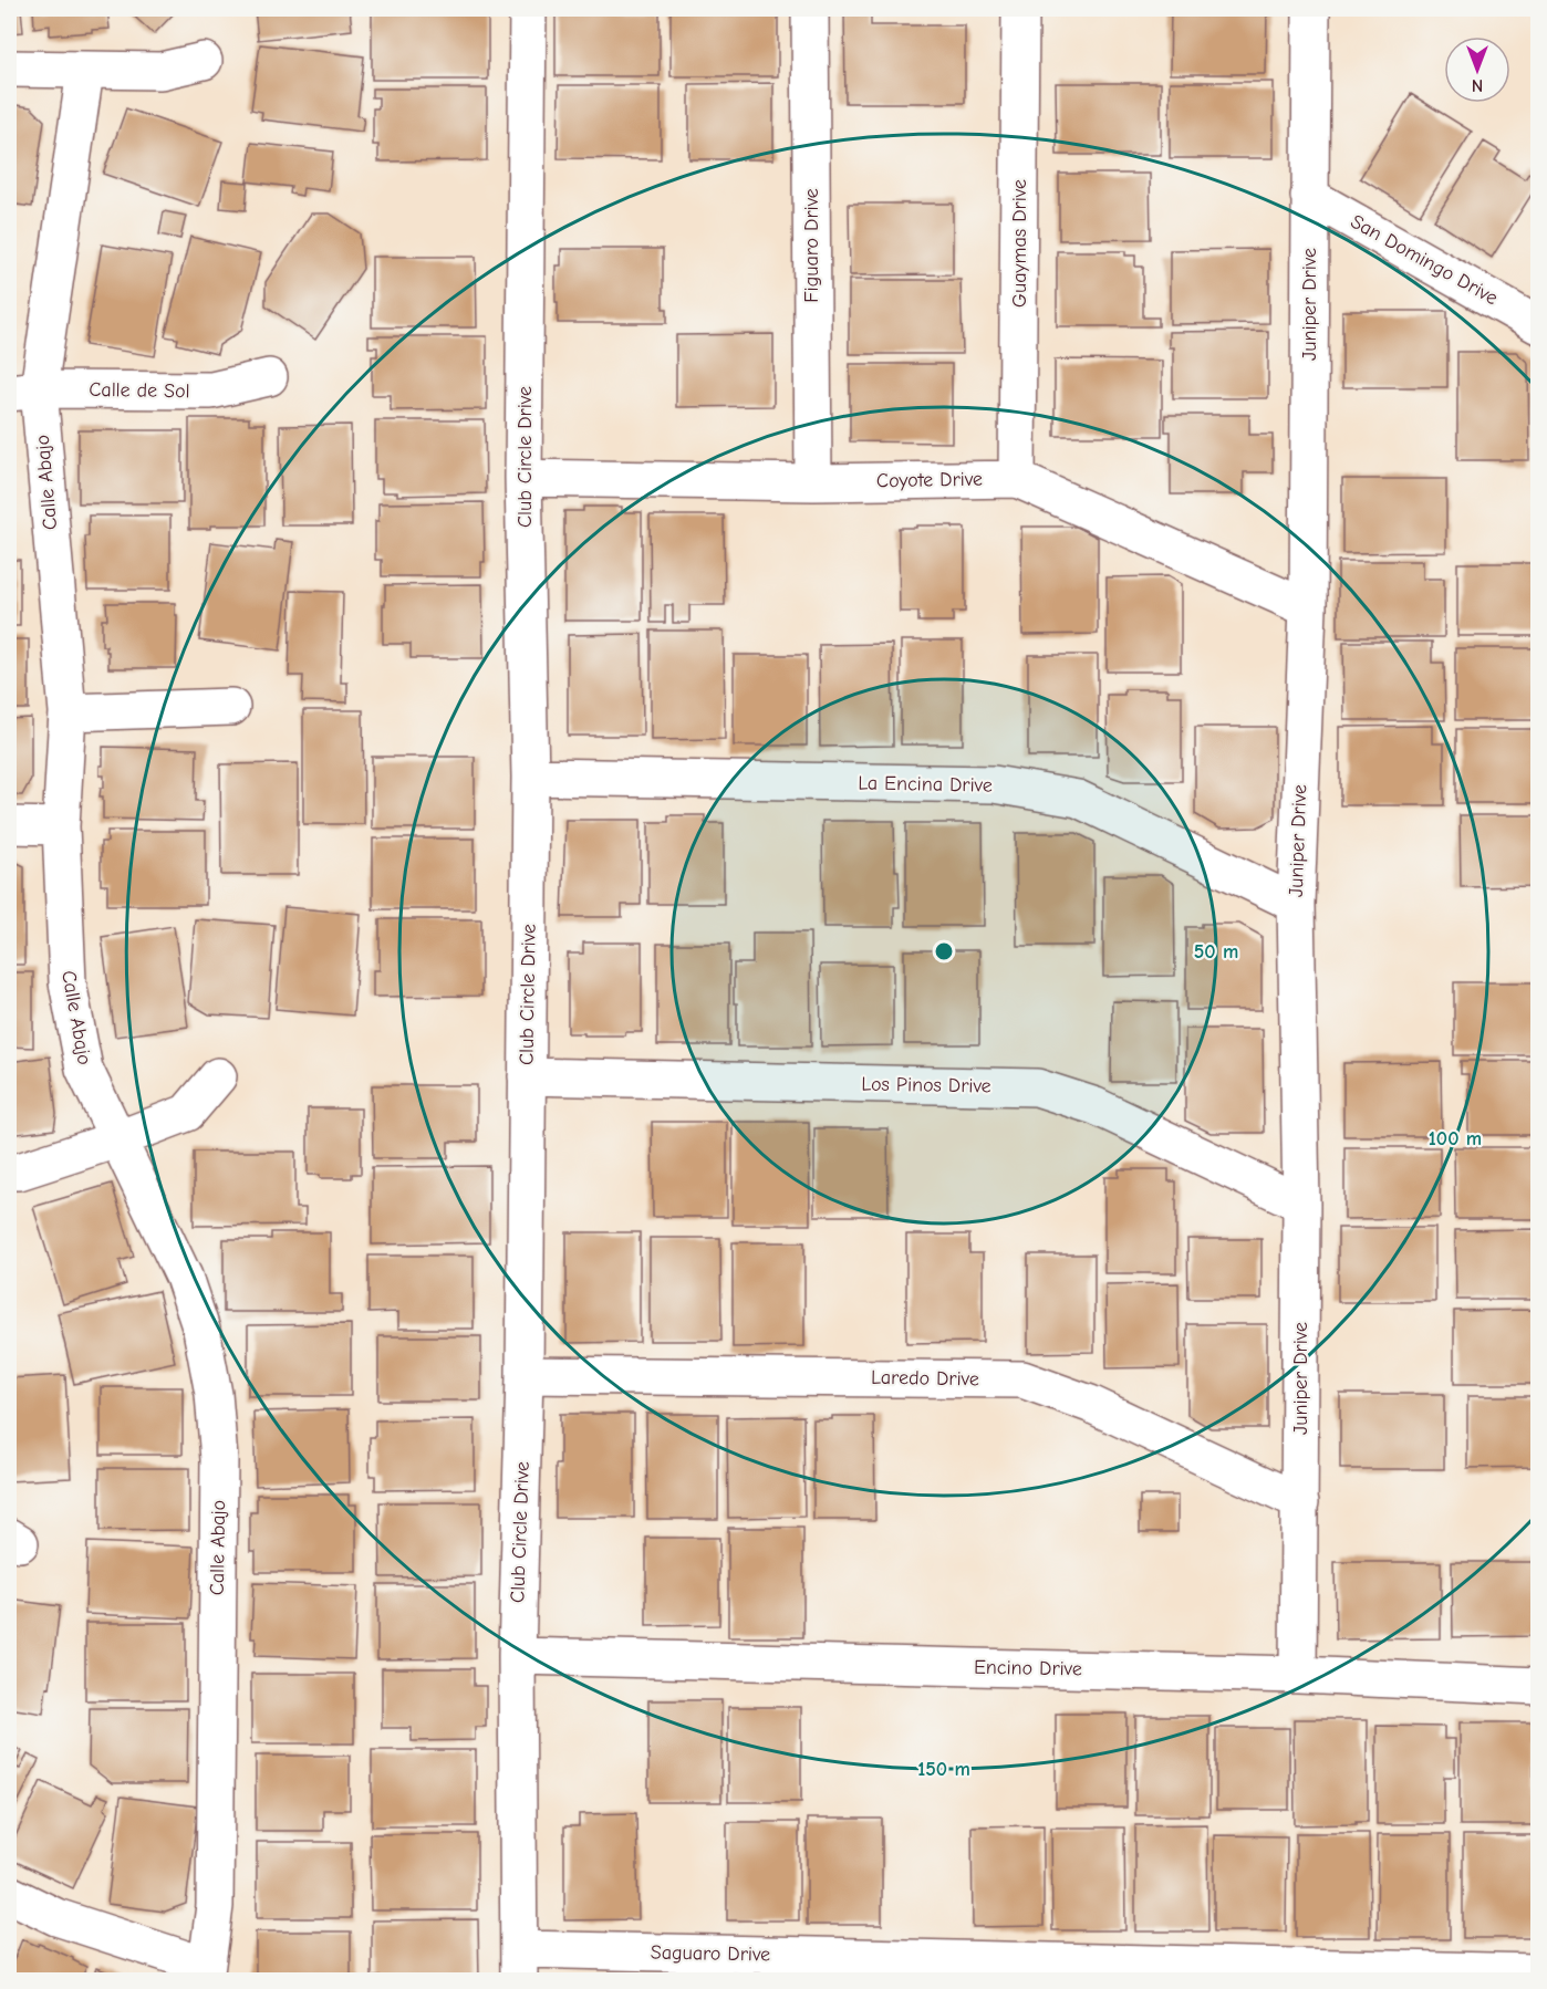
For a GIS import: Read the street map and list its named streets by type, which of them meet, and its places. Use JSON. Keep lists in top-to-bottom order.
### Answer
{
  "streets": {
    "street": [
      "Guaymas Drive",
      "Figuaro Drive",
      "San Domingo Drive",
      "Juniper Drive",
      "Calle de Sol",
      "Club Circle Drive",
      "Coyote Drive",
      "Calle Abajo",
      "La Encina Drive",
      "Los Pinos Drive",
      "Laredo Drive",
      "Encino Drive",
      "Saguaro Drive"
    ]
  },
  "crossings": [
    ["Guaymas Drive", "Coyote Drive"],
    ["Figuaro Drive", "Coyote Drive"],
    ["San Domingo Drive", "Juniper Drive"],
    ["Juniper Drive", "Coyote Drive"],
    ["Juniper Drive", "La Encina Drive"],
    ["Juniper Drive", "Los Pinos Drive"],
    ["Juniper Drive", "Laredo Drive"],
    ["Juniper Drive", "Encino Drive"],
    ["Calle de Sol", "Calle Abajo"],
    ["Club Circle Drive", "Coyote Drive"],
    ["Club Circle Drive", "La Encina Drive"],
    ["Club Circle Drive", "Los Pinos Drive"],
    ["Club Circle Drive", "Laredo Drive"],
    ["Club Circle Drive", "Encino Drive"],
    ["Club Circle Drive", "Saguaro Drive"]
  ],
  "north": "bottom",
  "rings": ["50 m", "100 m", "150 m"]
}
